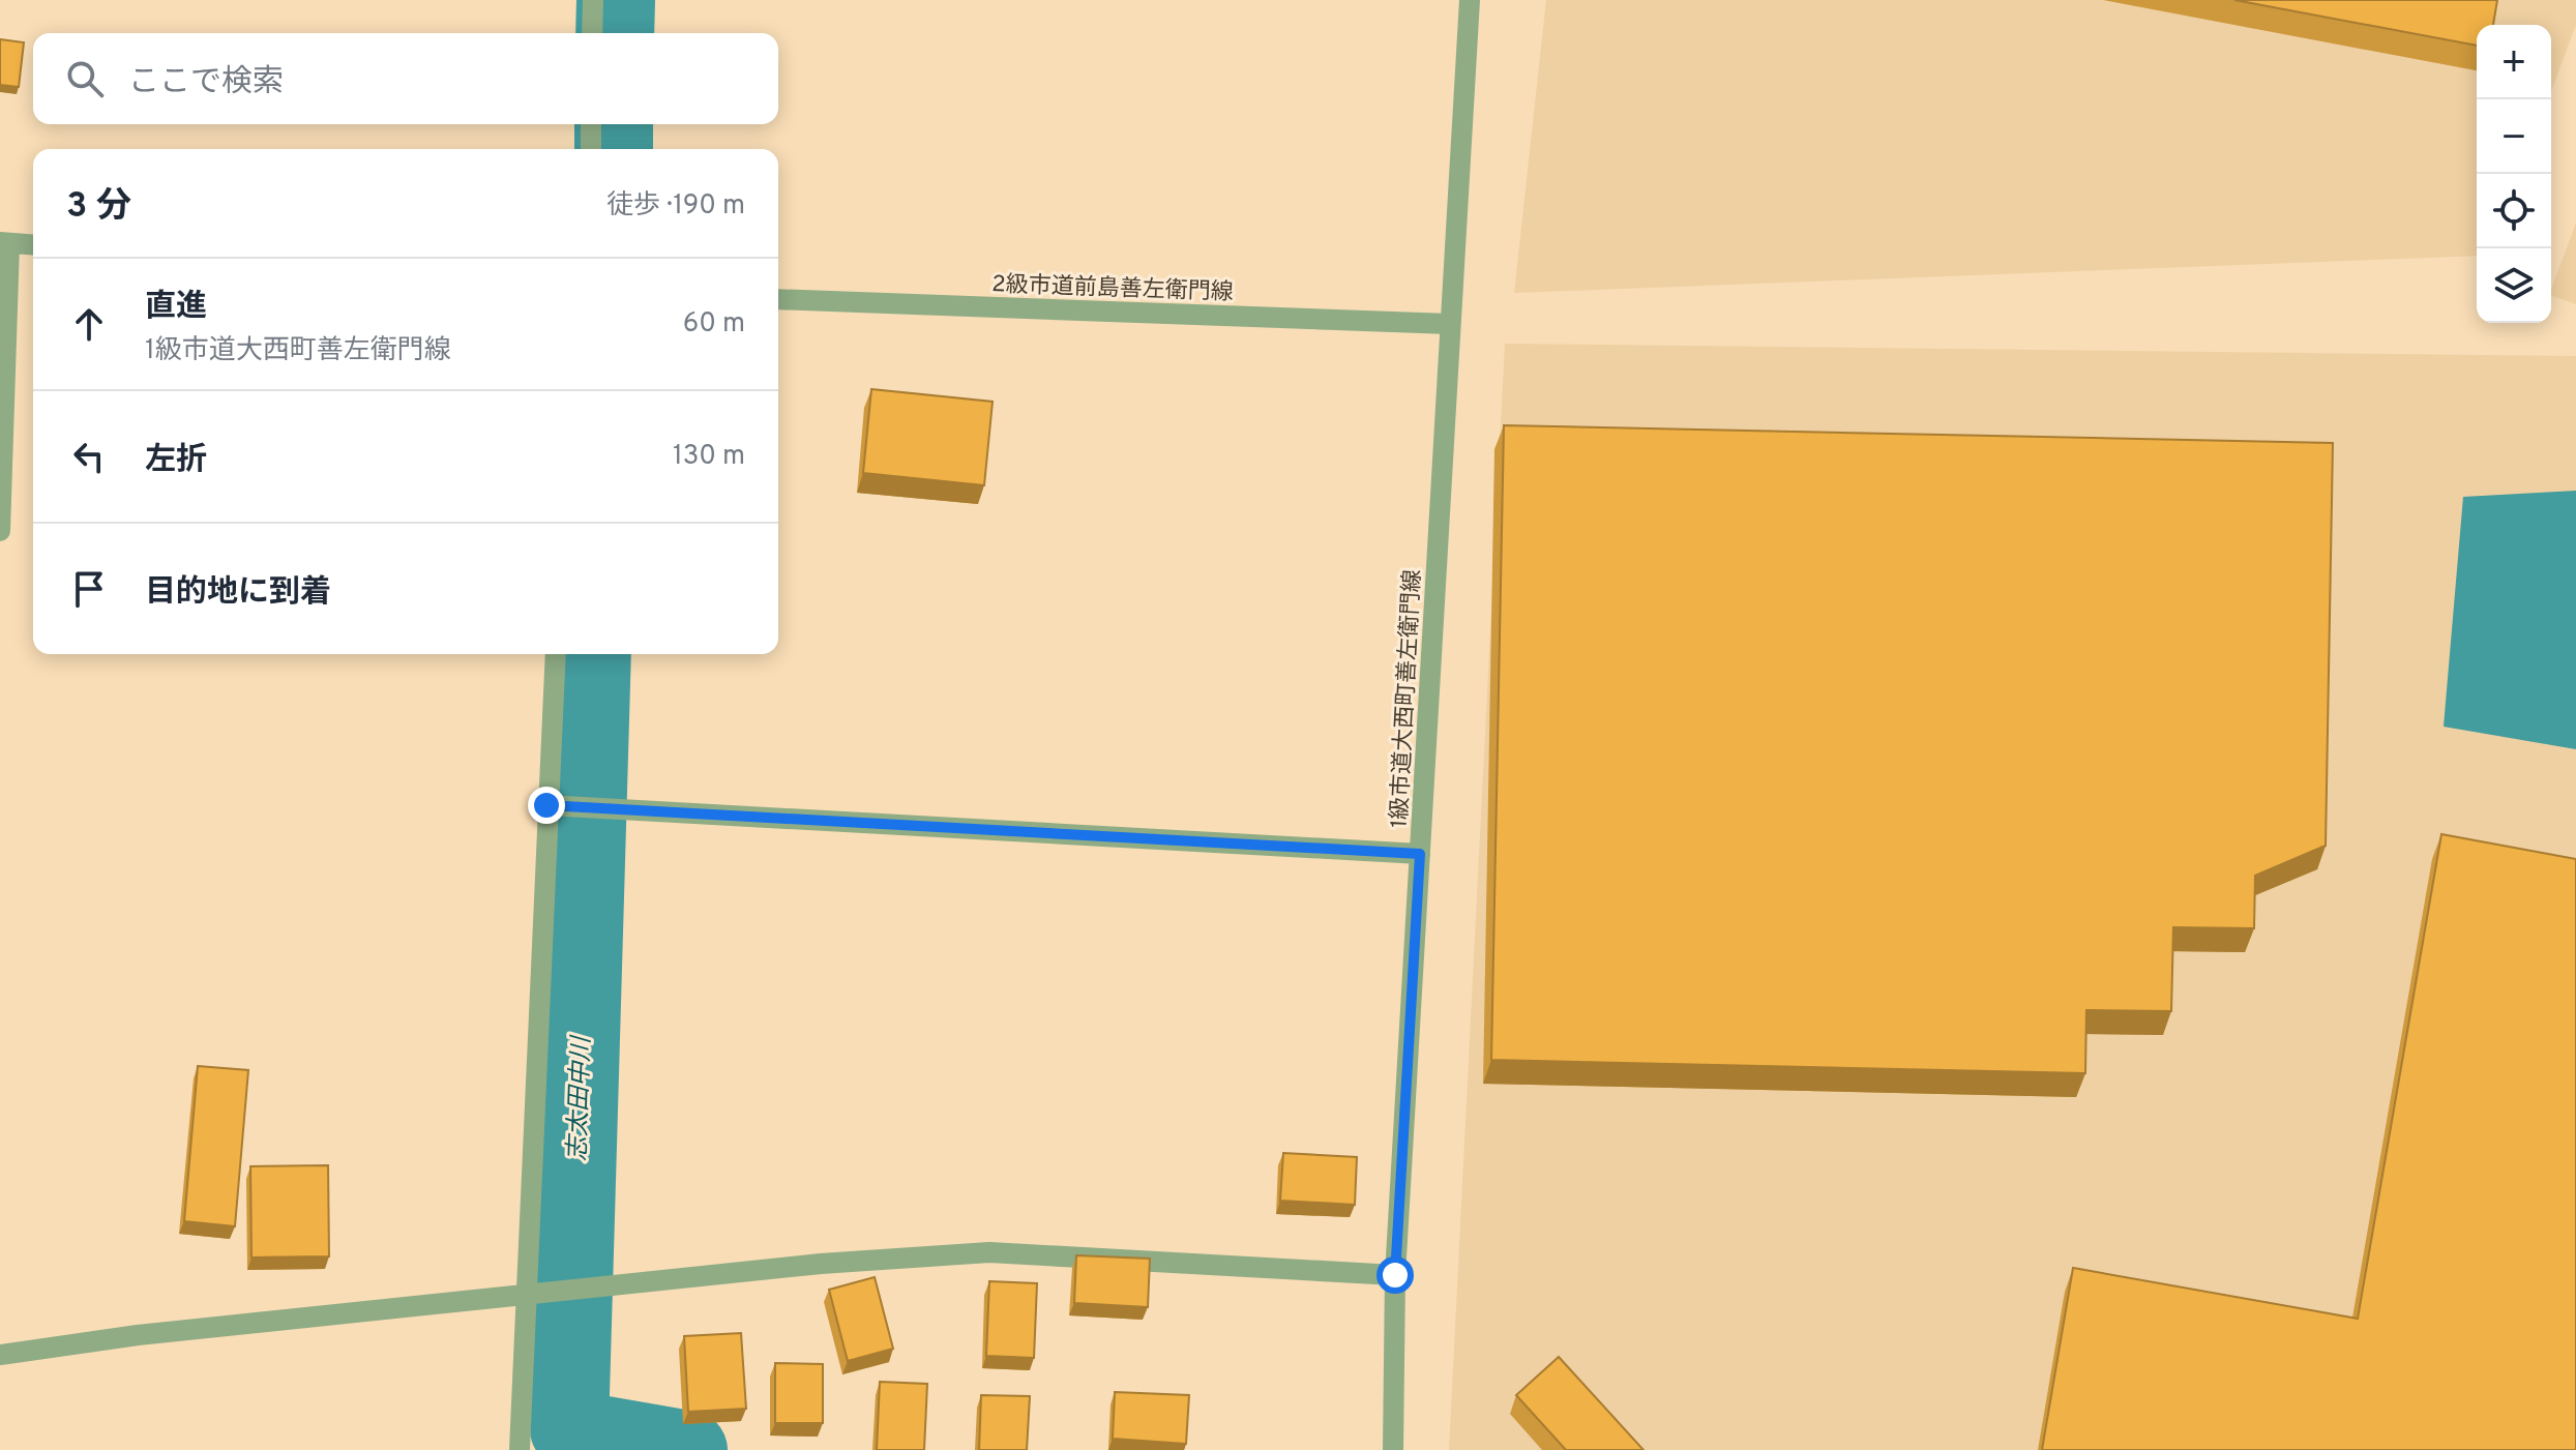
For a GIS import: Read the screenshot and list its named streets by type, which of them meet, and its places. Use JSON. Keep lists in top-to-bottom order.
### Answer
{
  "streets": {
    "street": ["2級市道前島善左衛門線", "1級市道大西町善左衛門線"]
  },
  "crossings": [
    ["2級市道前島善左衛門線", "1級市道大西町善左衛門線"]
  ],
  "water": ["志太田中川"],
  "page": {
    "map_buttons": ["+", "−"],
    "search": "ここで検索",
    "heading": ["3 分", "徒歩 · 190 m"],
    "list": [
      ["直進", "1級市道大西町善左衛門線", "60 m"],
      ["左折", "130 m"],
      "目的地に到着"
    ]
  }
}
